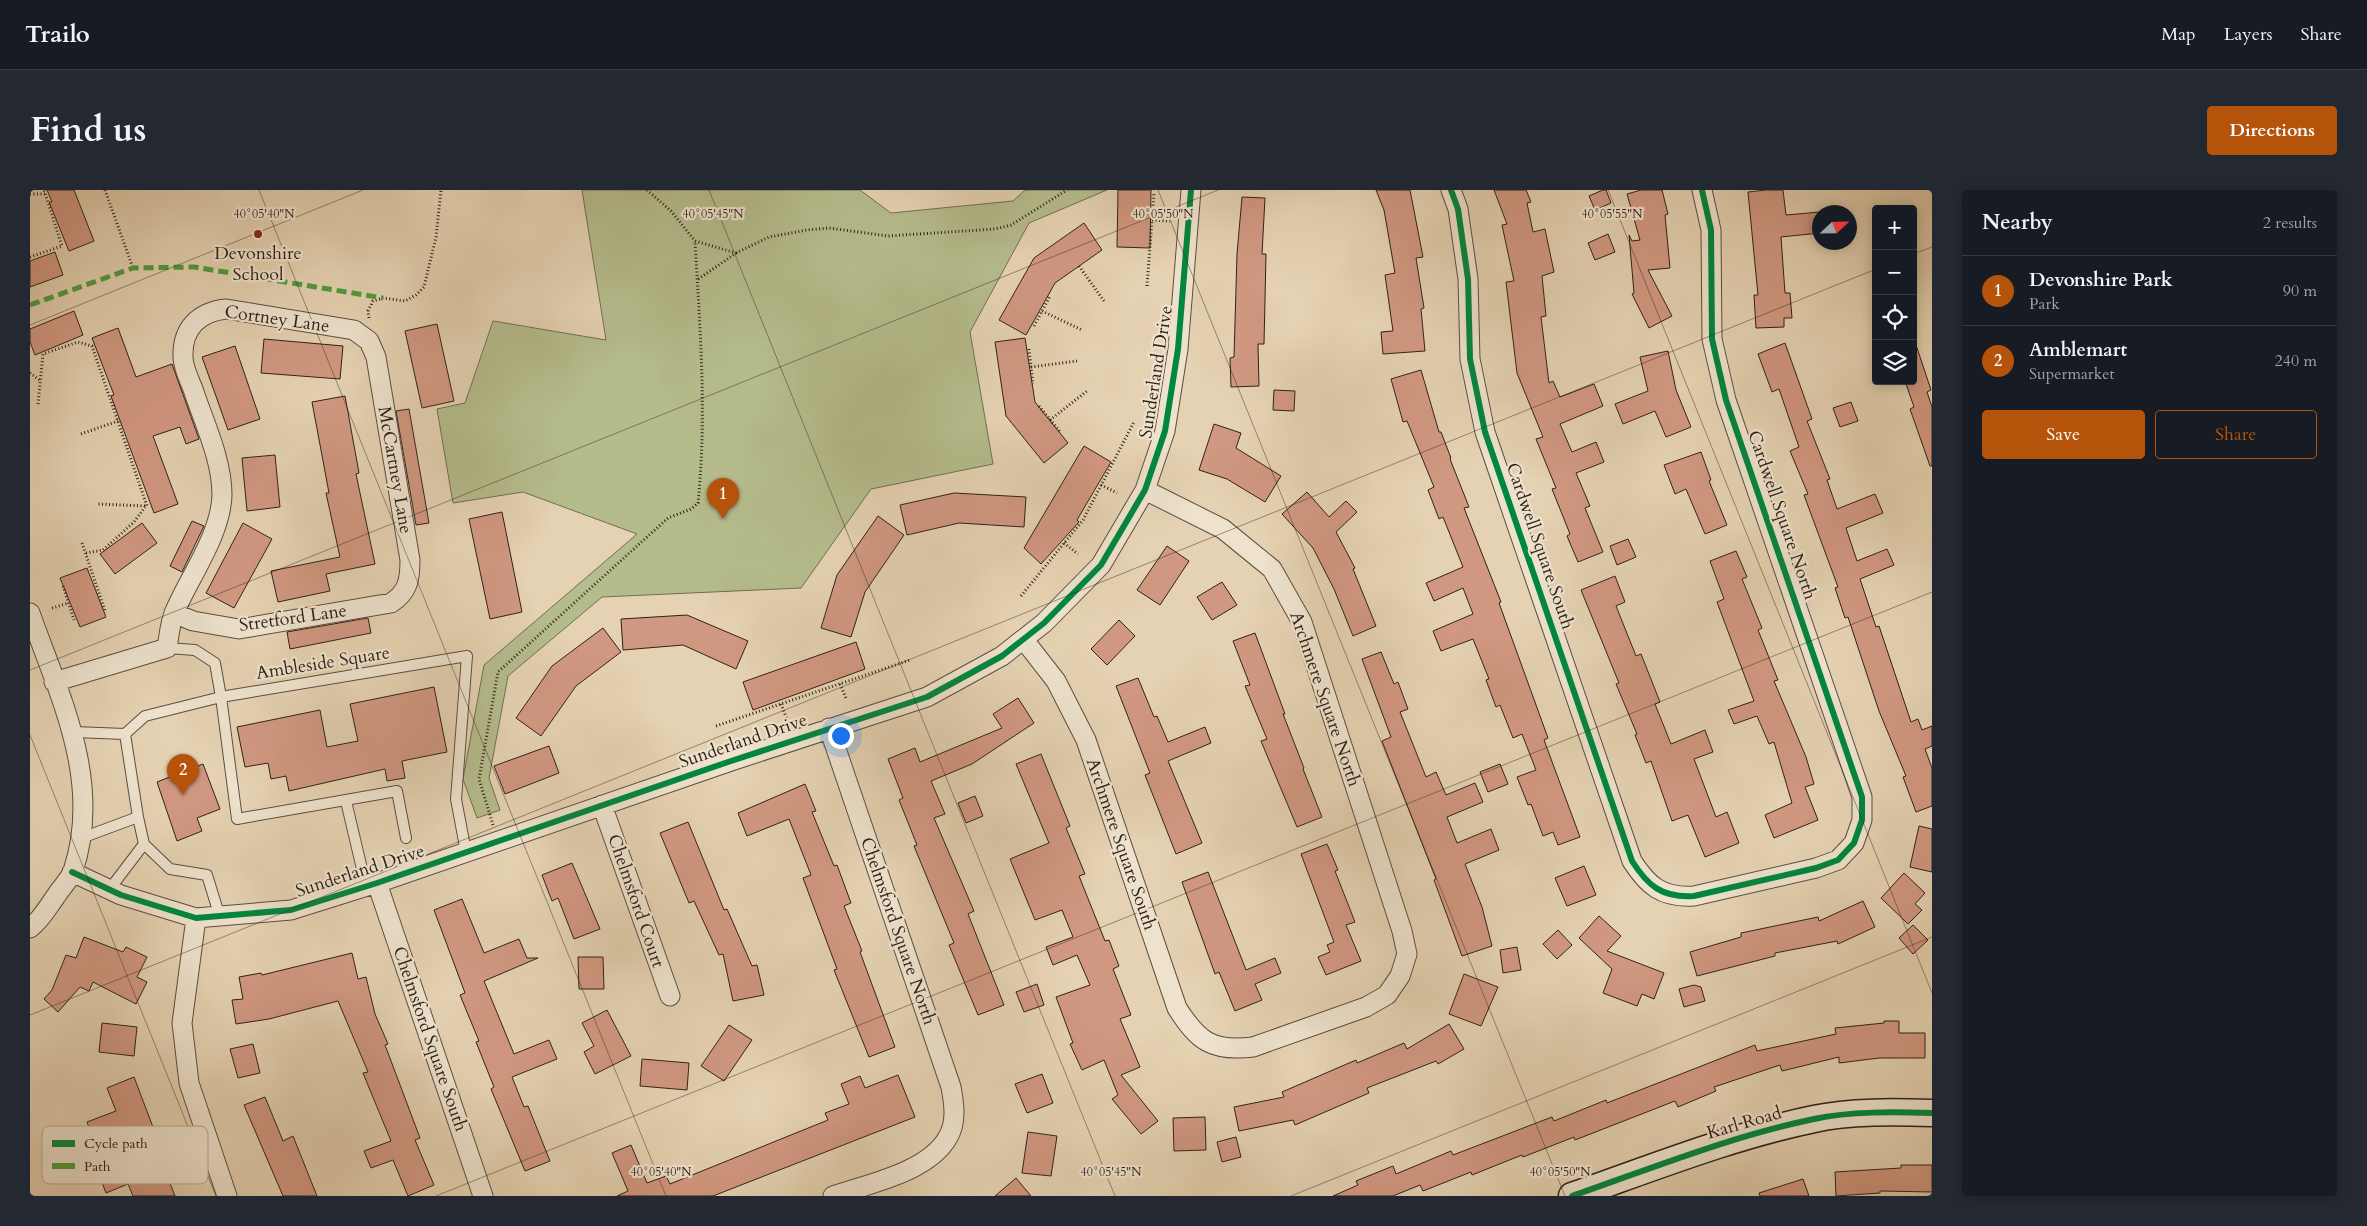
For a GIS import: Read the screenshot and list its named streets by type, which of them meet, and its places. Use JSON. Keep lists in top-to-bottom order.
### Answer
{
  "streets": {
    "street": [
      "Cortney Lane",
      "Sunderland Drive",
      "McCartney Lane",
      "Cardwell Square North",
      "Cardwell Square South",
      "Stretford Lane",
      "Archmere Square North",
      "Archmere Square South",
      "Chelmsford Court",
      "Chelmsford Square North",
      "Chelmsford Square South",
      "Karl Road"
    ],
    "lane": ["Ambleside Square"]
  },
  "crossings": [
    ["Cortney Lane", "McCartney Lane"],
    ["Cortney Lane", "Stretford Lane"],
    ["Sunderland Drive", "Ambleside Square"],
    ["Sunderland Drive", "Archmere Square North"],
    ["Sunderland Drive", "Archmere Square South"],
    ["Sunderland Drive", "Chelmsford Court"],
    ["Sunderland Drive", "Chelmsford Square North"],
    ["Sunderland Drive", "Chelmsford Square South"],
    ["McCartney Lane", "Stretford Lane"],
    ["Cardwell Square North", "Cardwell Square South"],
    ["Archmere Square North", "Archmere Square South"]
  ],
  "places": ["Devonshire School"],
  "legend": ["Cycle path", "Path"],
  "north": "right",
  "page": {
    "header": "Trailo",
    "nav": ["Map", "Layers", "Share"],
    "title": "Find us",
    "buttons": [
      "Directions",
      ["Save", "Share"]
    ],
    "heading": ["Nearby", "2 results"],
    "map_buttons": ["+", "−"],
    "list": [
      {
        "mark": "1",
        "name": "Devonshire Park",
        "note": "Park",
        "value": "90 m"
      },
      {
        "mark": "2",
        "name": "Amblemart",
        "note": "Supermarket",
        "value": "240 m"
      }
    ],
    "pins": ["1", "2"]
  },
  "coordinates": [
    "40°05'40\"N",
    "40°05'45\"N",
    "40°05'50\"N",
    "40°05'55\"N"
  ]
}
